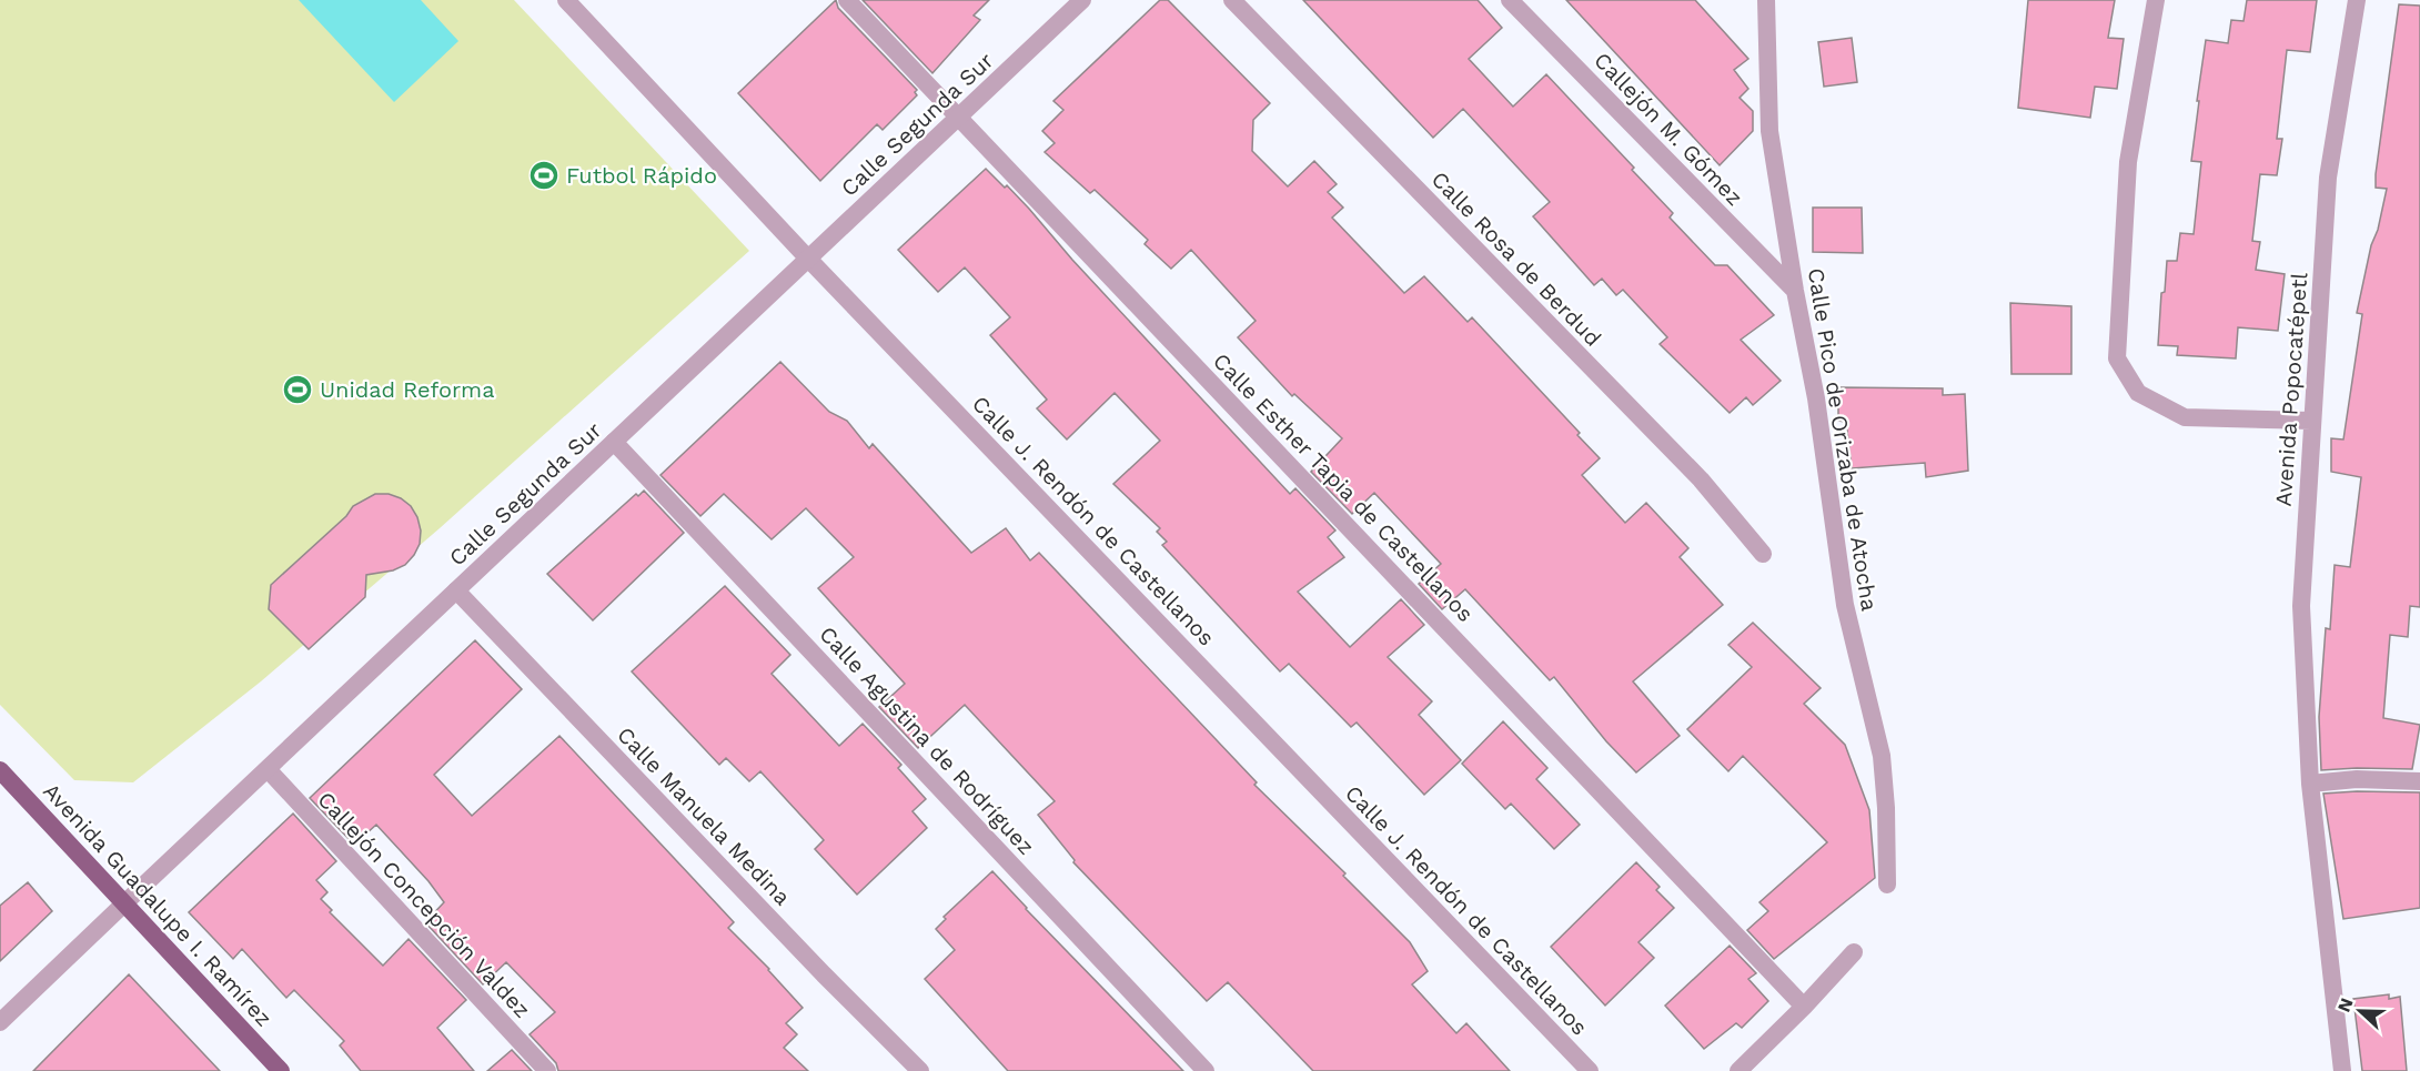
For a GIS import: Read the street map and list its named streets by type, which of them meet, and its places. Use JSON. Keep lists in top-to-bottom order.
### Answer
{
  "streets": {
    "main road": ["Avenida Guadalupe I. Ramírez"],
    "street": [
      "Calle Segunda Sur",
      "Callejón M. Gómez",
      "Calle Rosa de Berdud",
      "Avenida Popocatépetl",
      "Calle Pico de Orizaba de Atocha",
      "Calle Esther Tapia de Castellanos",
      "Calle J. Rendón de Castellanos",
      "Calle Agustina de Rodríguez",
      "Calle Manuela Medina",
      "Callejón Concepción Valdez"
    ]
  },
  "crossings": [
    ["Calle Segunda Sur", "Calle Esther Tapia de Castellanos"],
    ["Calle Segunda Sur", "Calle J. Rendón de Castellanos"],
    ["Calle Segunda Sur", "Calle Agustina de Rodríguez"],
    ["Calle Segunda Sur", "Calle Manuela Medina"],
    ["Calle Segunda Sur", "Avenida Guadalupe I. Ramírez"],
    ["Calle Segunda Sur", "Callejón Concepción Valdez"],
    ["Callejón M. Gómez", "Calle Pico de Orizaba de Atocha"]
  ],
  "places": {
    "sports": ["Futbol Rápido", "Unidad Reforma"]
  },
  "north": "left"
}
